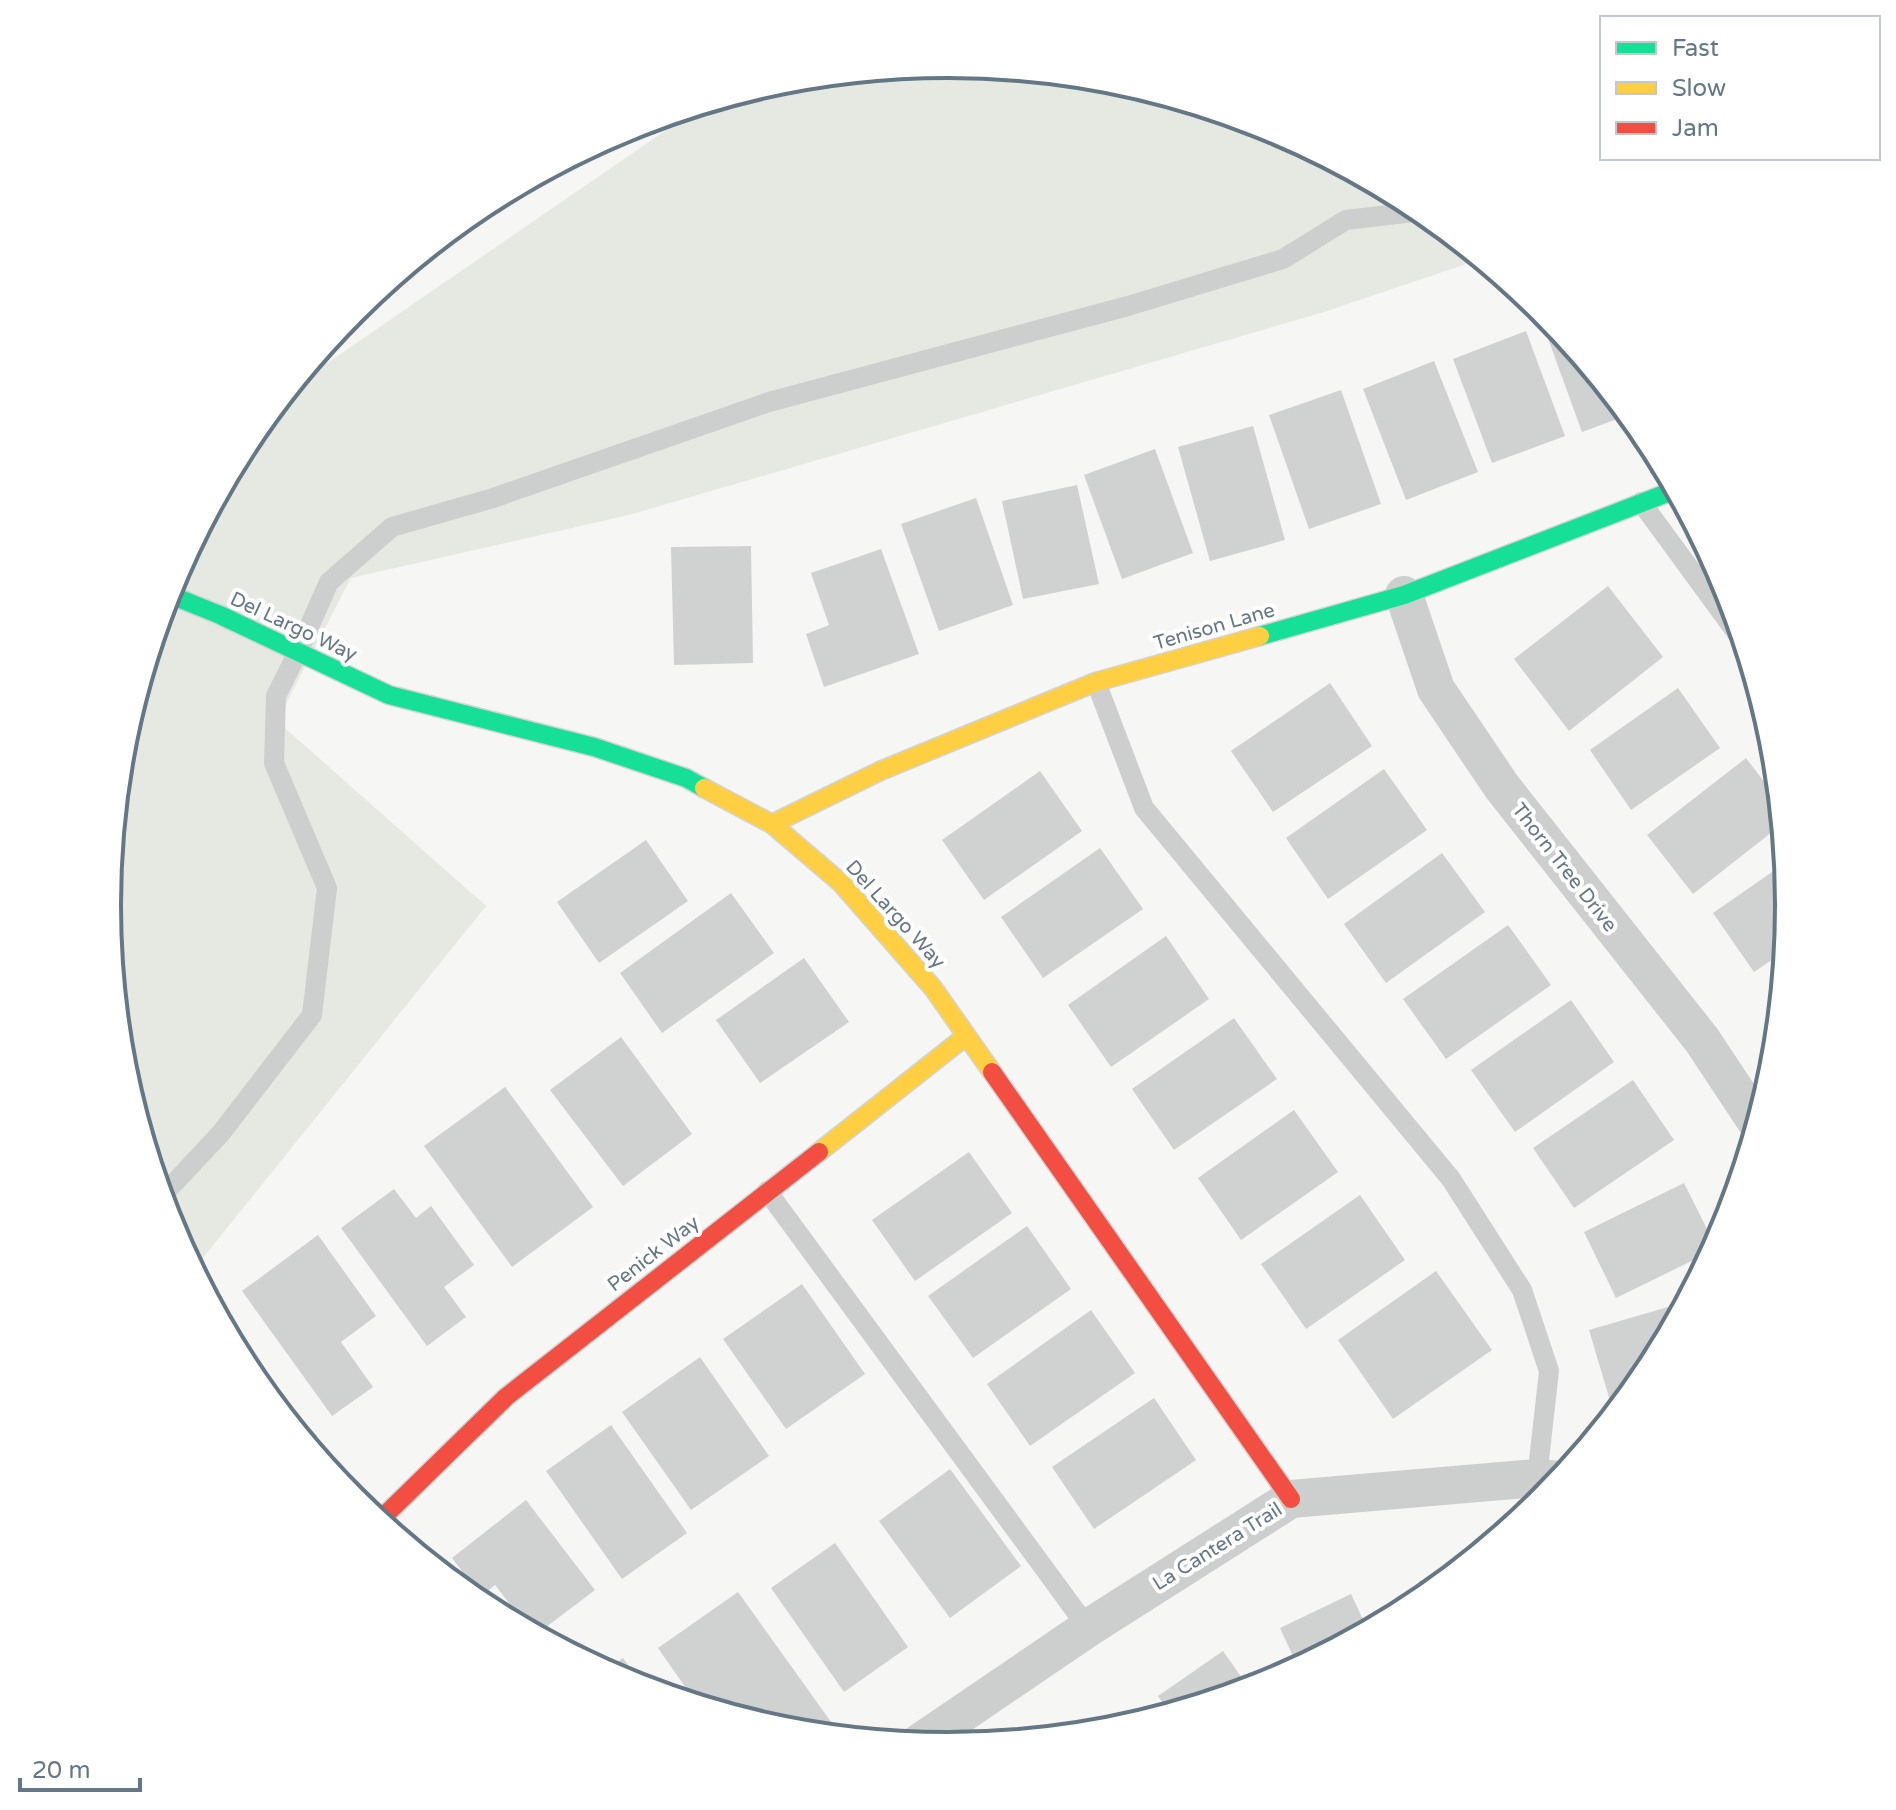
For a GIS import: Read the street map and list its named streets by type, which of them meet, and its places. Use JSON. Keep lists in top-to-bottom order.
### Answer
{
  "streets": {
    "street": [
      "Del Largo Way",
      "Tenison Lane",
      "Thorn Tree Drive",
      "Penick Way",
      "La Cantera Trail"
    ]
  },
  "crossings": [
    ["Del Largo Way", "Tenison Lane"],
    ["Del Largo Way", "Penick Way"],
    ["Del Largo Way", "La Cantera Trail"],
    ["Tenison Lane", "Thorn Tree Drive"]
  ],
  "legend": ["Fast", "Slow", "Jam"],
  "scale_bar": "20 m"
}
